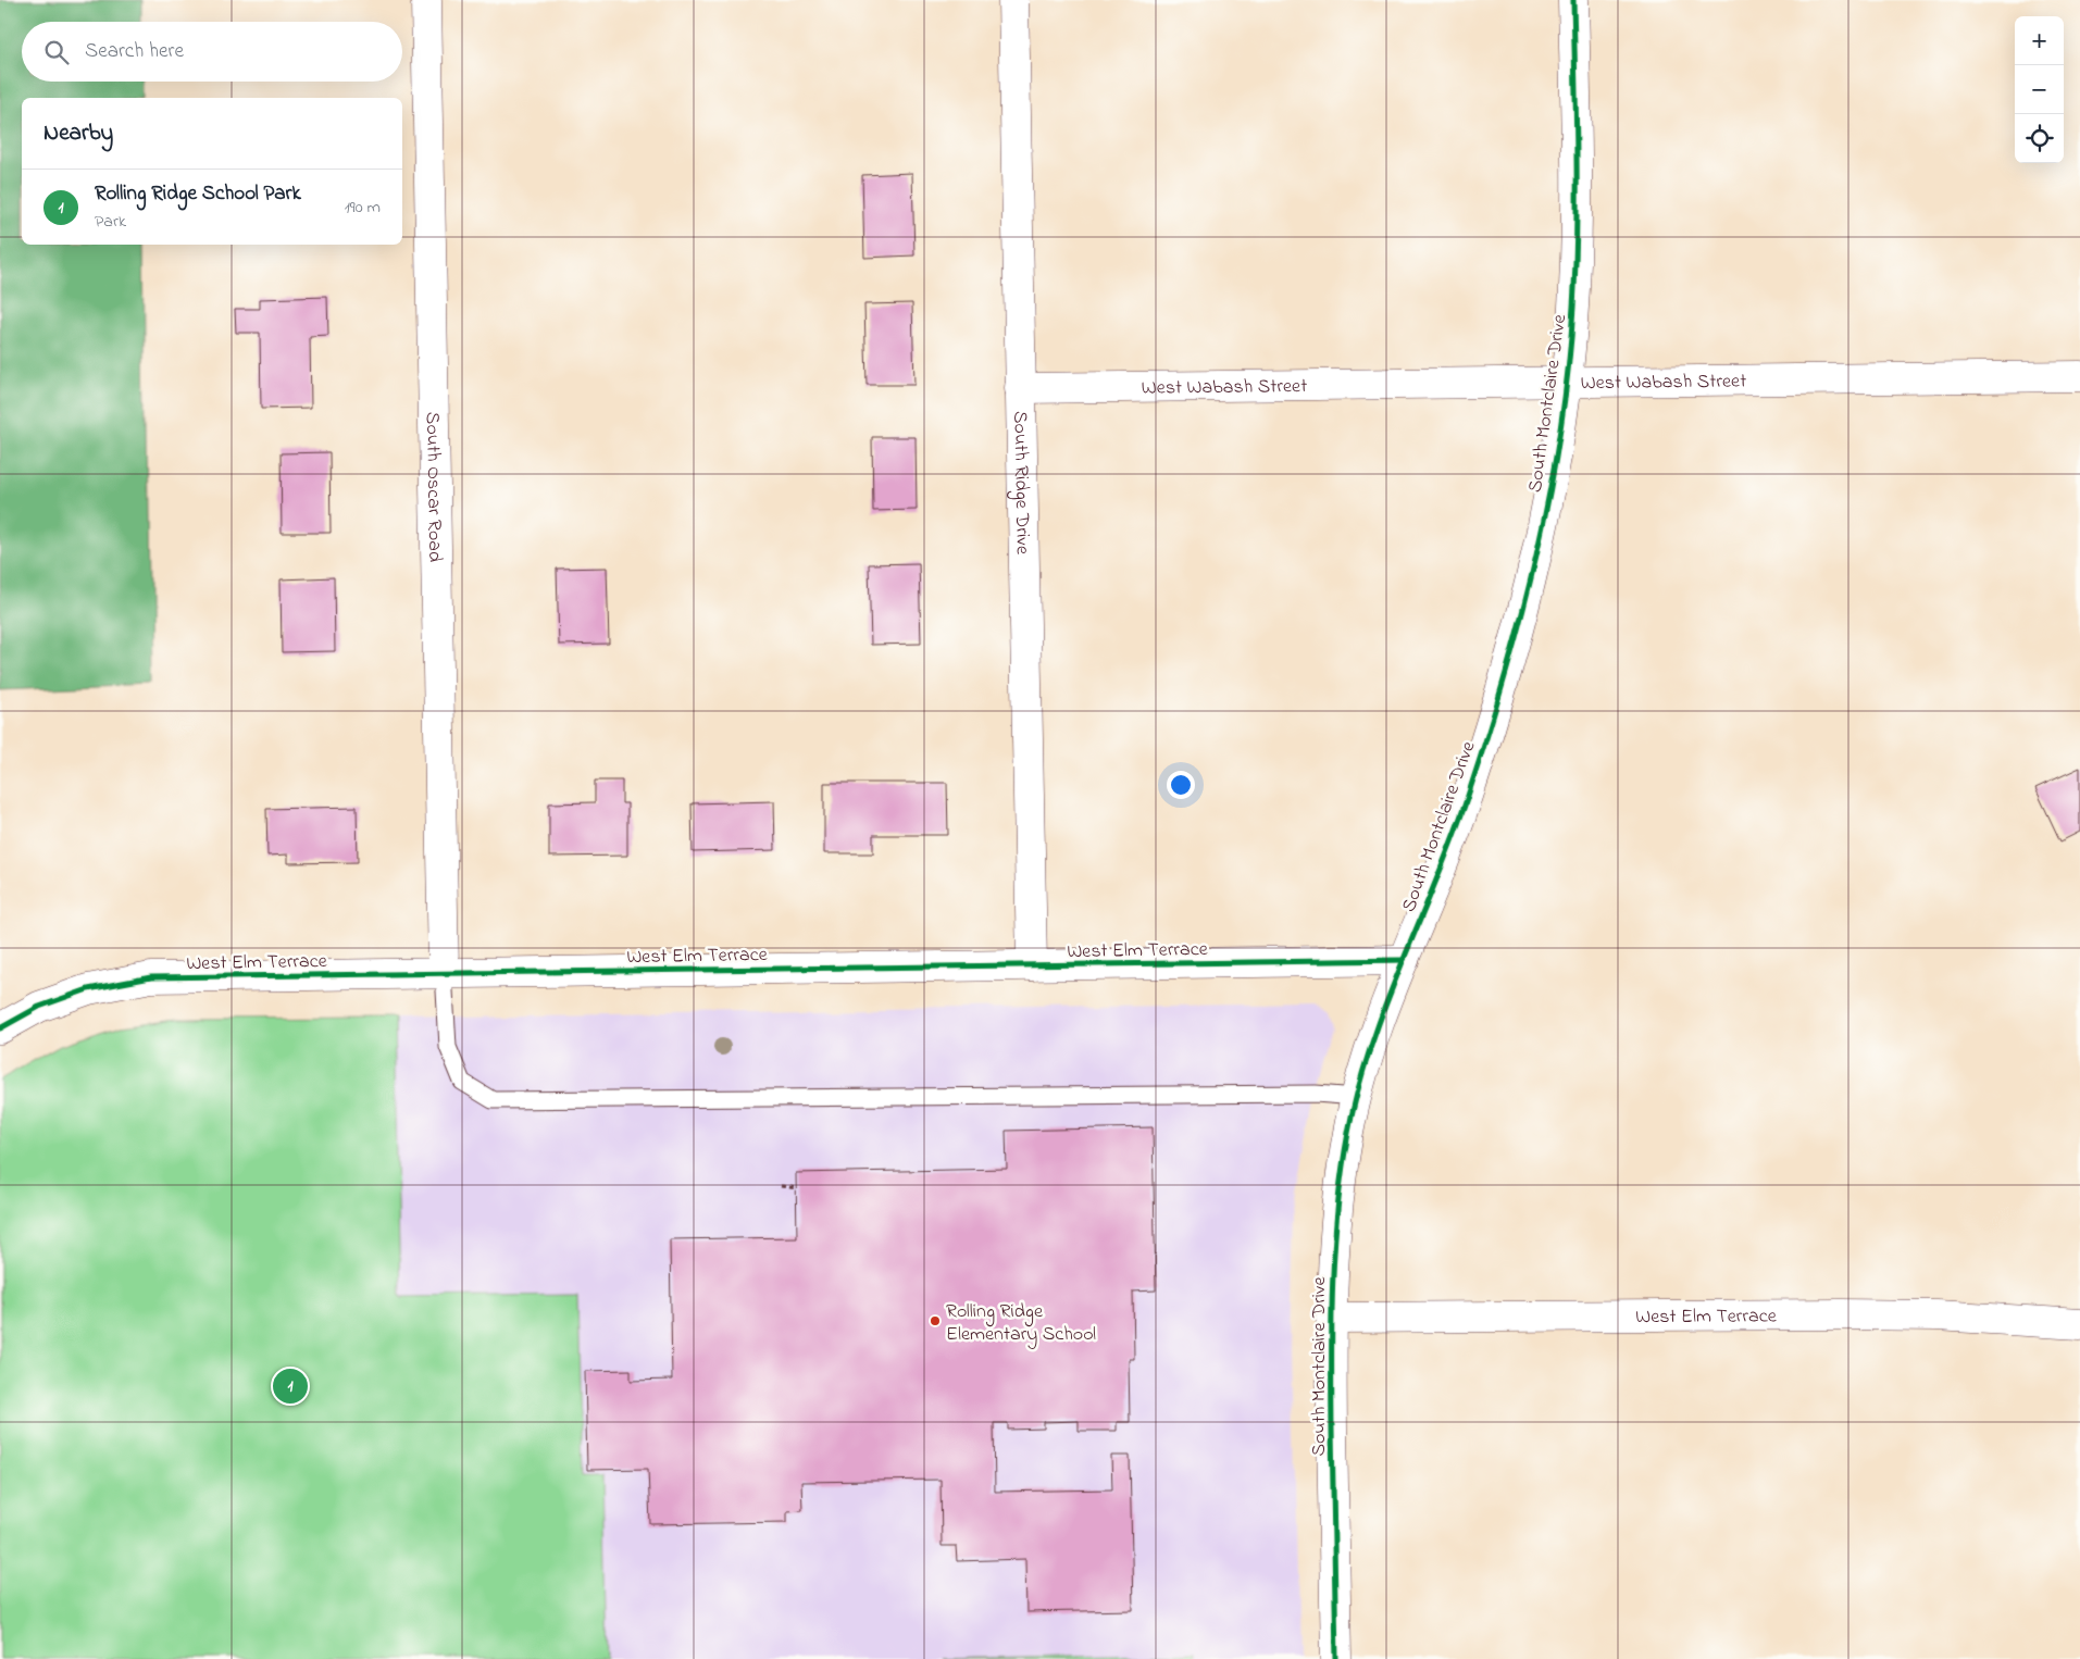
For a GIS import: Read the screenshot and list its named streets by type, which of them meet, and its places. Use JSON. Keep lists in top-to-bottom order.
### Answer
{
  "streets": {
    "street": [
      "West Wabash Street",
      "South Montclaire Drive",
      "South Ridge Drive",
      "South Oscar Road",
      "West Elm Terrace"
    ]
  },
  "crossings": [
    ["West Wabash Street", "South Montclaire Drive"],
    ["West Wabash Street", "South Ridge Drive"],
    ["South Montclaire Drive", "West Elm Terrace"],
    ["South Ridge Drive", "West Elm Terrace"],
    ["South Oscar Road", "West Elm Terrace"]
  ],
  "places": ["Rolling Ridge Elementary School"],
  "page": {
    "map_buttons": ["+", "−"],
    "search": "Search here",
    "heading": "Nearby",
    "list": [
      {
        "mark": "1",
        "name": "Rolling Ridge School Park",
        "note": "Park",
        "value": "190 m"
      }
    ],
    "pins": "1"
  }
}
